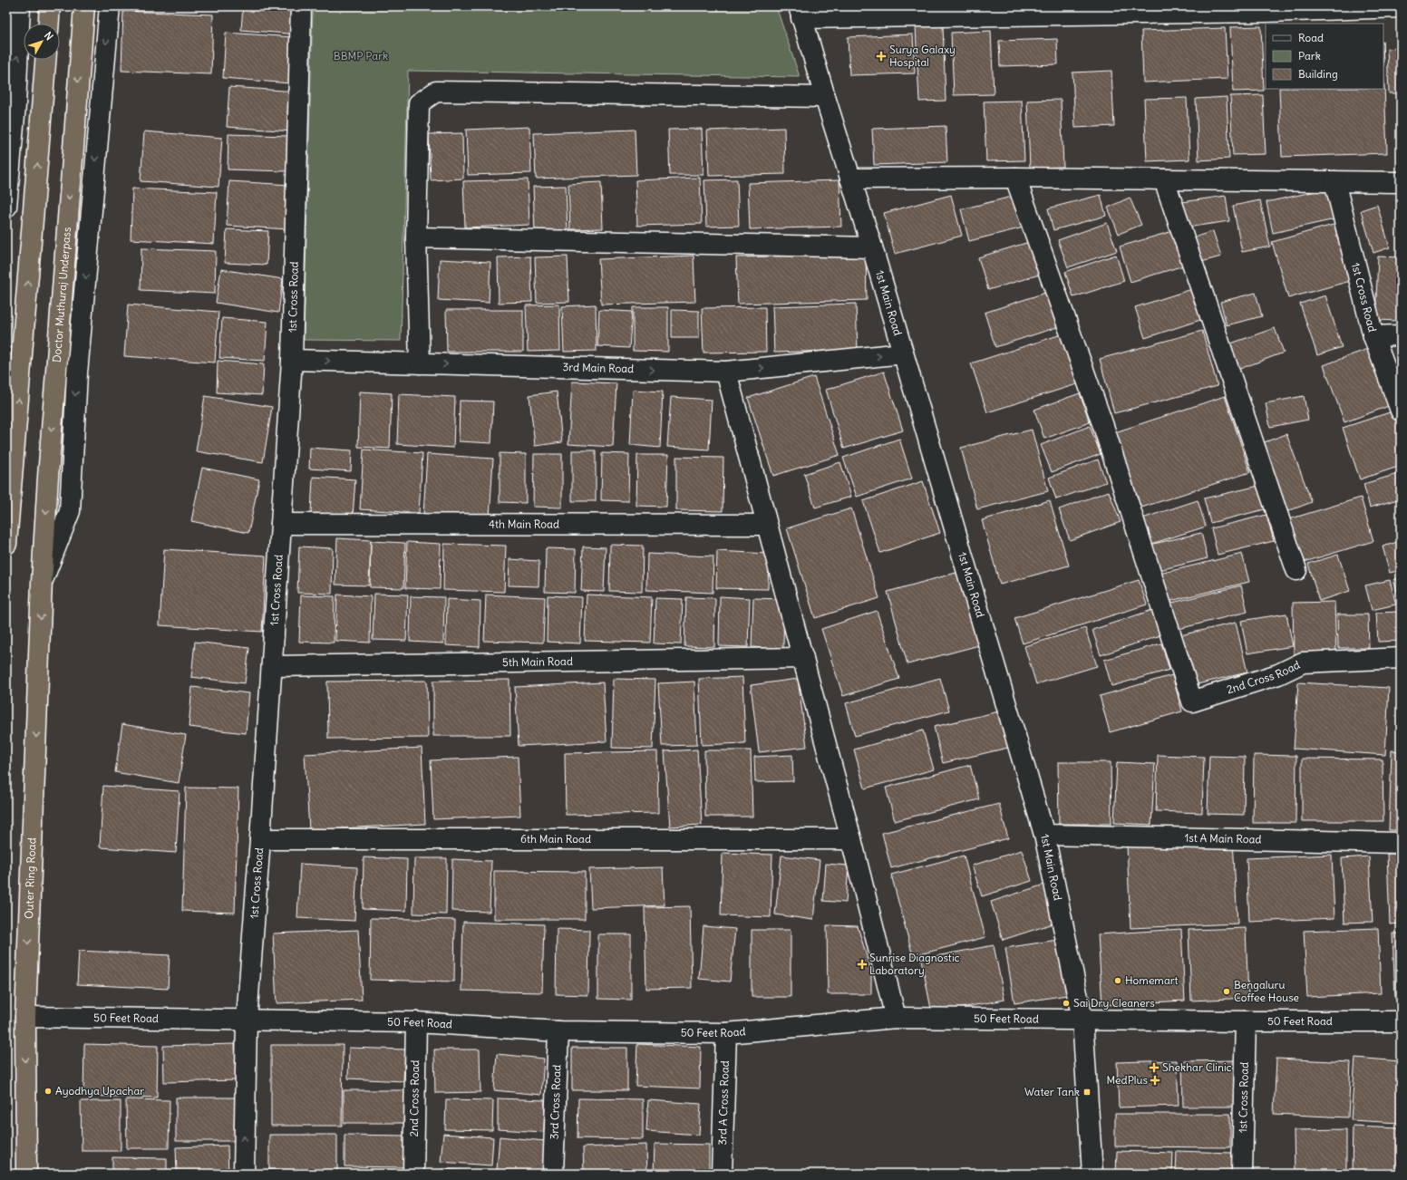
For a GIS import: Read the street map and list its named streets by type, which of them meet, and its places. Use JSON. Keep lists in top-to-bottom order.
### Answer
{
  "streets": {
    "highway": ["Doctor Muthuraj Underpass", "Outer Ring Road"],
    "street": [
      "1st Cross Road",
      "1st Main Road",
      "3rd Main Road",
      "4th Main Road",
      "5th Main Road",
      "2nd Cross Road",
      "1st A Main Road",
      "6th Main Road",
      "50 Feet Road",
      "3rd Cross Road",
      "3rd A Cross Road"
    ]
  },
  "crossings": [
    ["Doctor Muthuraj Underpass", "Outer Ring Road"],
    ["1st Cross Road", "3rd Main Road"],
    ["1st Cross Road", "4th Main Road"],
    ["1st Cross Road", "5th Main Road"],
    ["1st Cross Road", "6th Main Road"],
    ["1st Cross Road", "50 Feet Road"],
    ["1st Main Road", "3rd Main Road"],
    ["1st Main Road", "1st A Main Road"],
    ["1st Main Road", "50 Feet Road"],
    ["2nd Cross Road", "50 Feet Road"],
    ["Outer Ring Road", "50 Feet Road"],
    ["50 Feet Road", "3rd Cross Road"],
    ["50 Feet Road", "3rd A Cross Road"]
  ],
  "one_way": ["Outer Ring Road"],
  "parks": ["BBMP Park"],
  "places": {
    "health": [
      "Surya Galaxy Hospital",
      "Sunrise Diagnostic Laboratory",
      "Shekhar Clinic",
      "MedPlus"
    ],
    "other": [
      "Homemart",
      "Bengaluru Coffee House",
      "Sai Dry Cleaners",
      "Ayodhya Upachar"
    ],
    "transit": ["Water Tank"]
  },
  "legend": ["Road", "Park", "Building"],
  "north": "top right"
}
